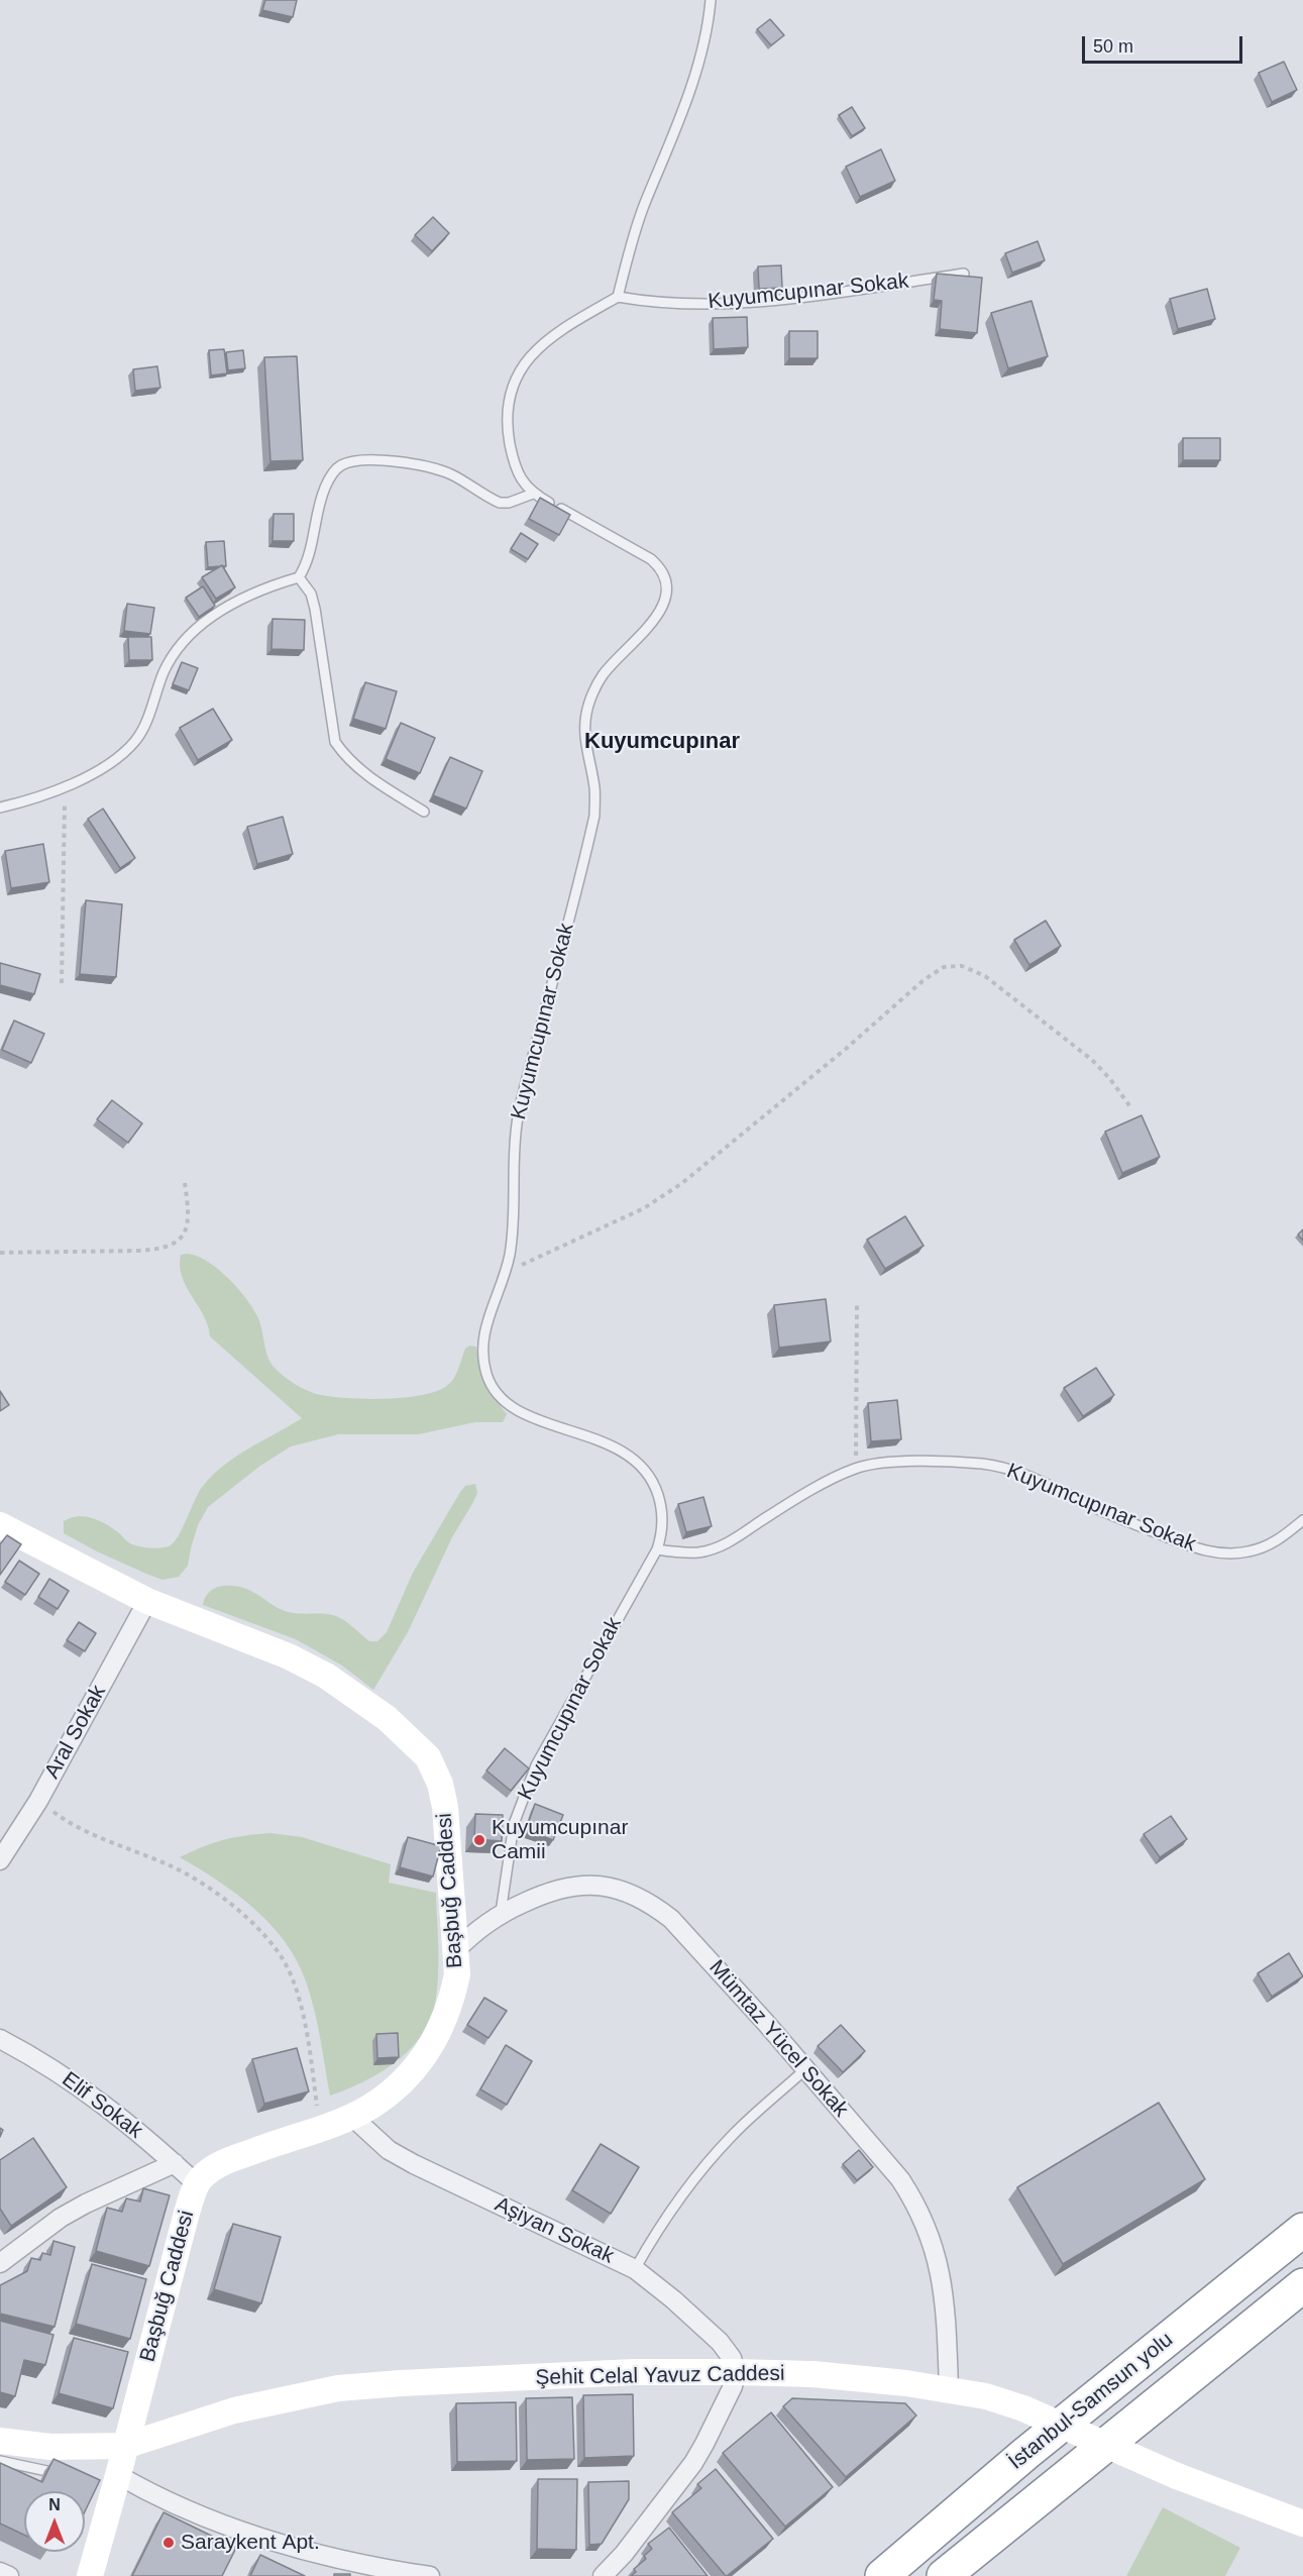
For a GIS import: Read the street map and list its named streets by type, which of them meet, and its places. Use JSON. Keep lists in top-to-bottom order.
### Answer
{
  "streets": {
    "highway": ["İstanbul-Samsun yolu"],
    "street": [
      "Aral Sokak",
      "Başbuğ Caddesi",
      "Mümtaz Yücel Sokak",
      "Elif Sokak",
      "Aşiyan Sokak",
      "Şehit Celal Yavuz Caddesi"
    ],
    "lane": ["Kuyumcupınar Sokak"]
  },
  "crossings": [
    ["Kuyumcupınar Sokak", "Mümtaz Yücel Sokak"],
    ["Aral Sokak", "Başbuğ Caddesi"],
    ["Başbuğ Caddesi", "Mümtaz Yücel Sokak"],
    ["Başbuğ Caddesi", "Elif Sokak"],
    ["Başbuğ Caddesi", "Aşiyan Sokak"],
    ["Başbuğ Caddesi", "Şehit Celal Yavuz Caddesi"],
    ["Mümtaz Yücel Sokak", "Şehit Celal Yavuz Caddesi"],
    ["Aşiyan Sokak", "Şehit Celal Yavuz Caddesi"]
  ],
  "districts": ["Kuyumcupınar"],
  "places": ["Kuyumcupınar Camii", "Saraykent Apt."],
  "scale_bar": "50 m",
  "north": "top"
}
